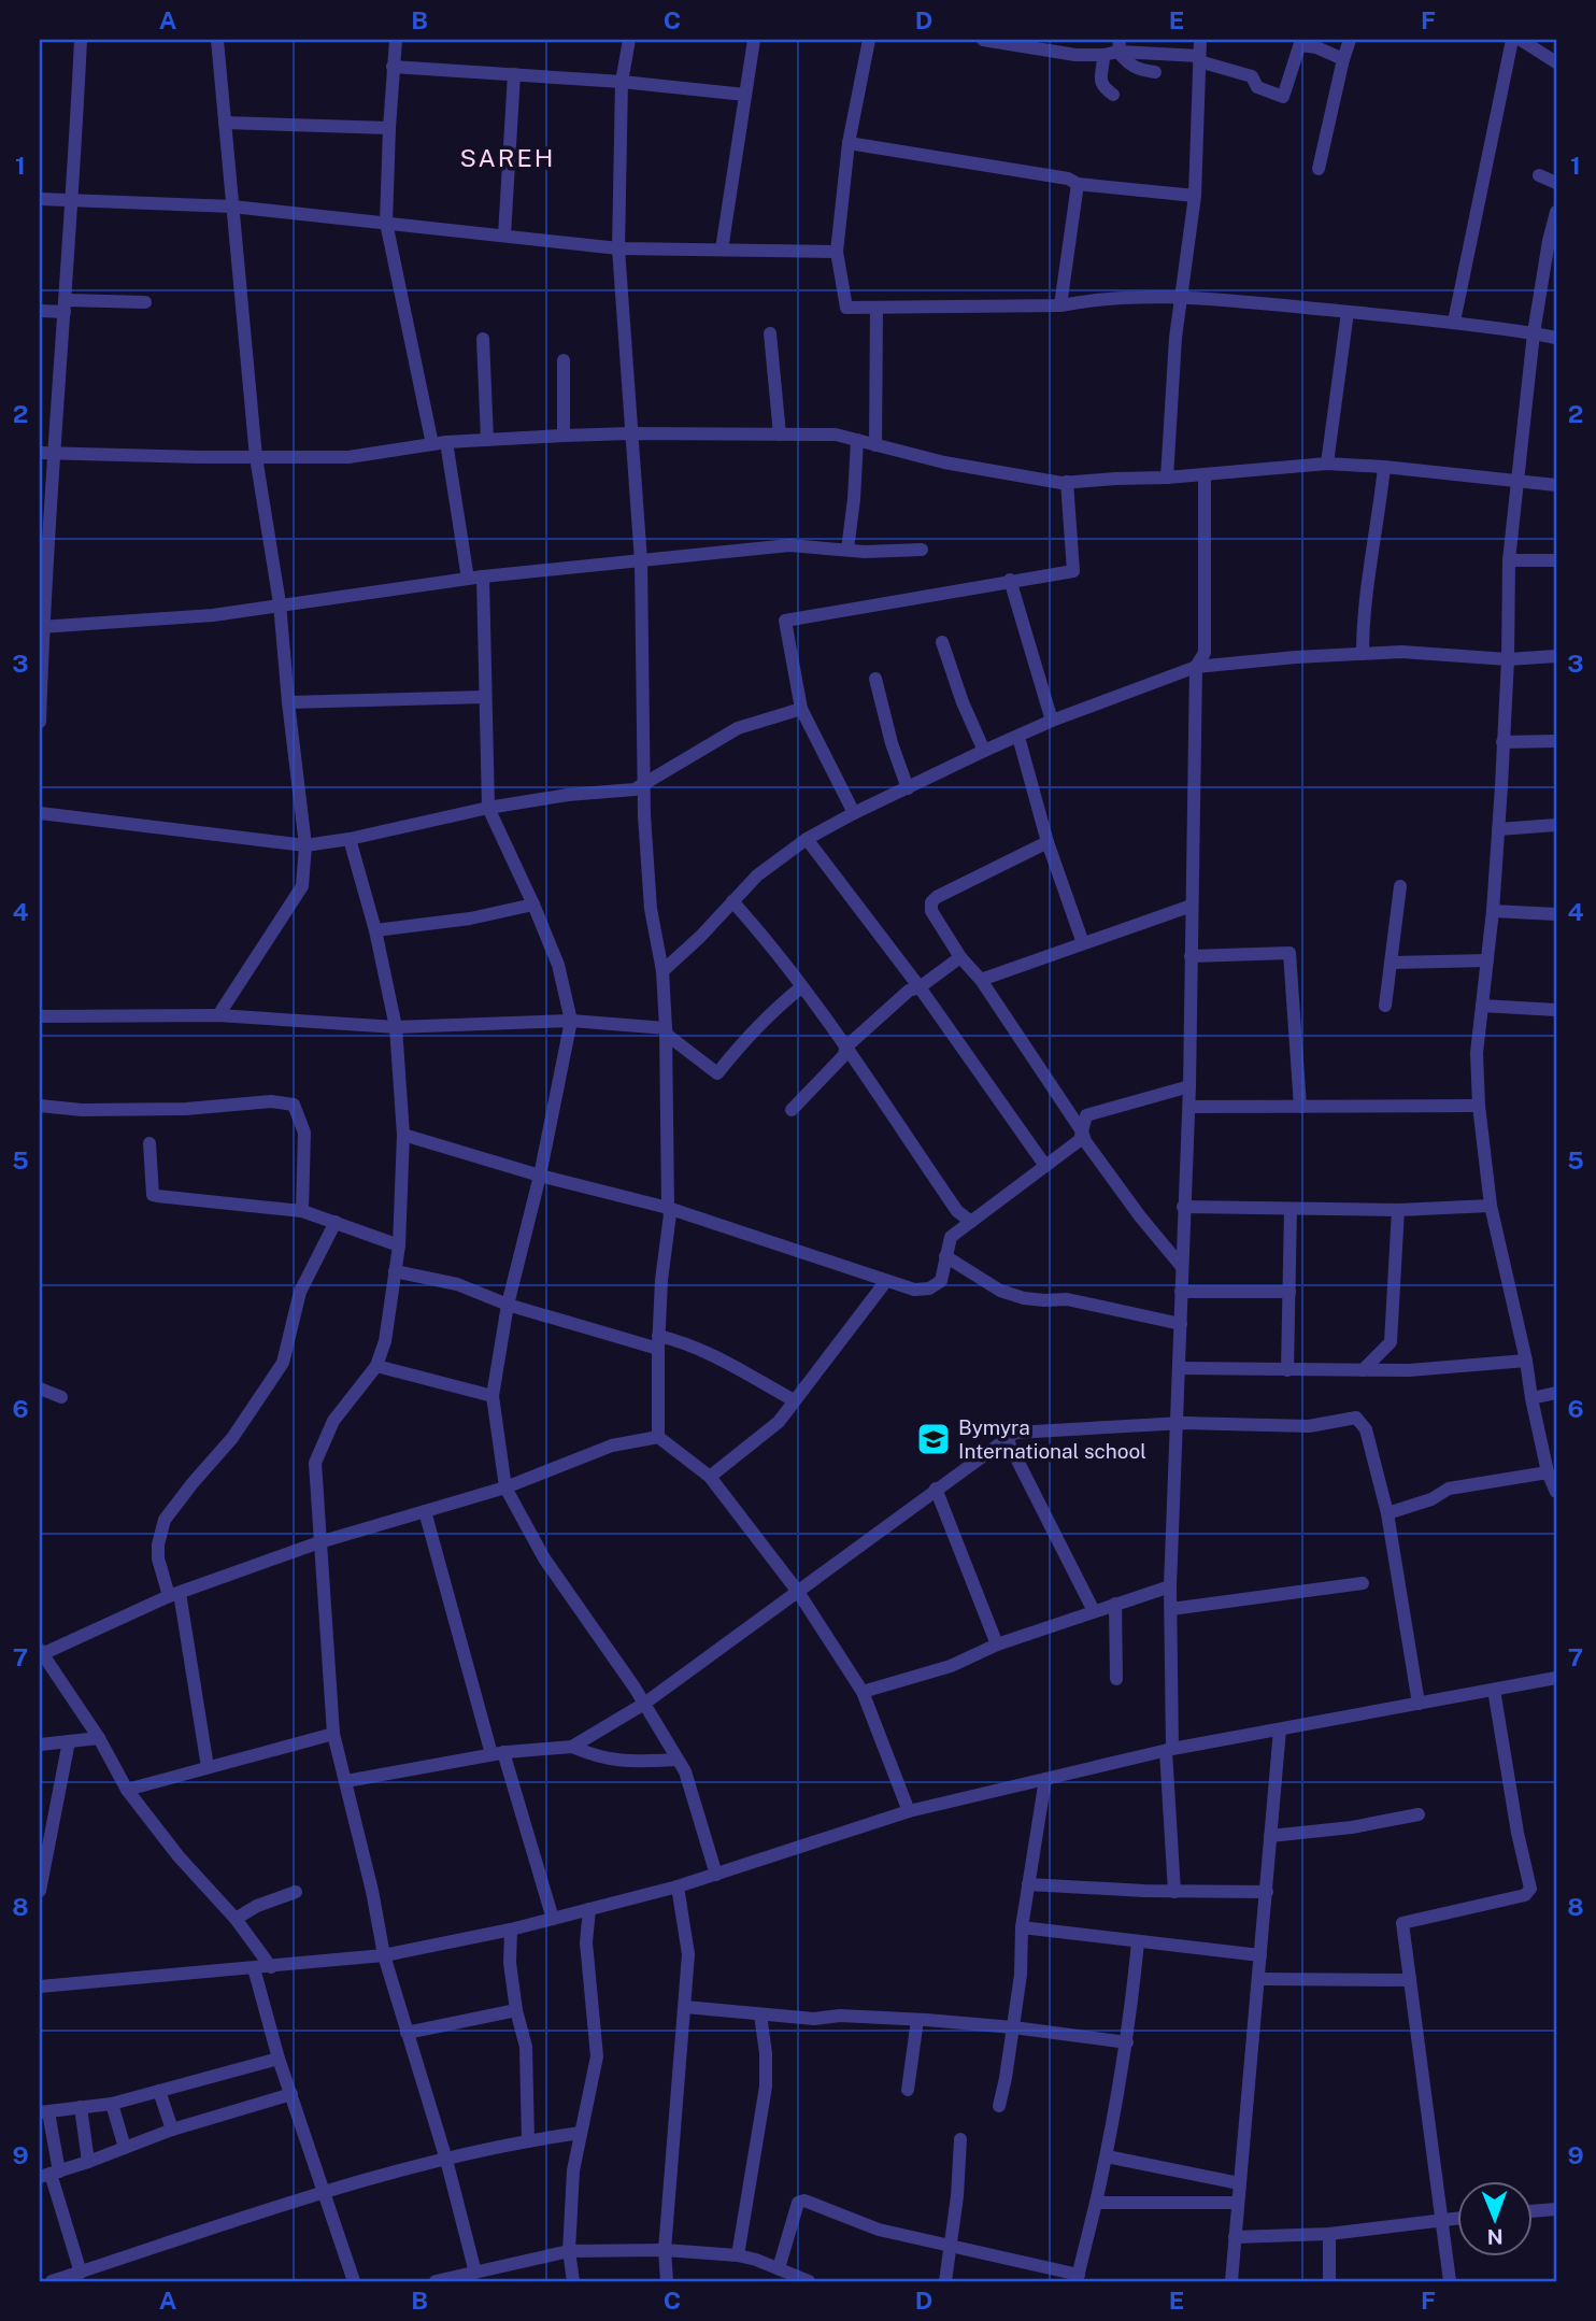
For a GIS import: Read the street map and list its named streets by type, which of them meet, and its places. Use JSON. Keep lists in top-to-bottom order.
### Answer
{
  "districts": ["SAREH"],
  "places": {
    "school or university": ["Bymyra International school"]
  },
  "north": "bottom",
  "grid": {
    "columns": [
      "A",
      "B",
      "C",
      "D",
      "E",
      "F"
    ],
    "rows": [
      "1",
      "2",
      "3",
      "4",
      "5",
      "6",
      "7",
      "8",
      "9"
    ]
  }
}
